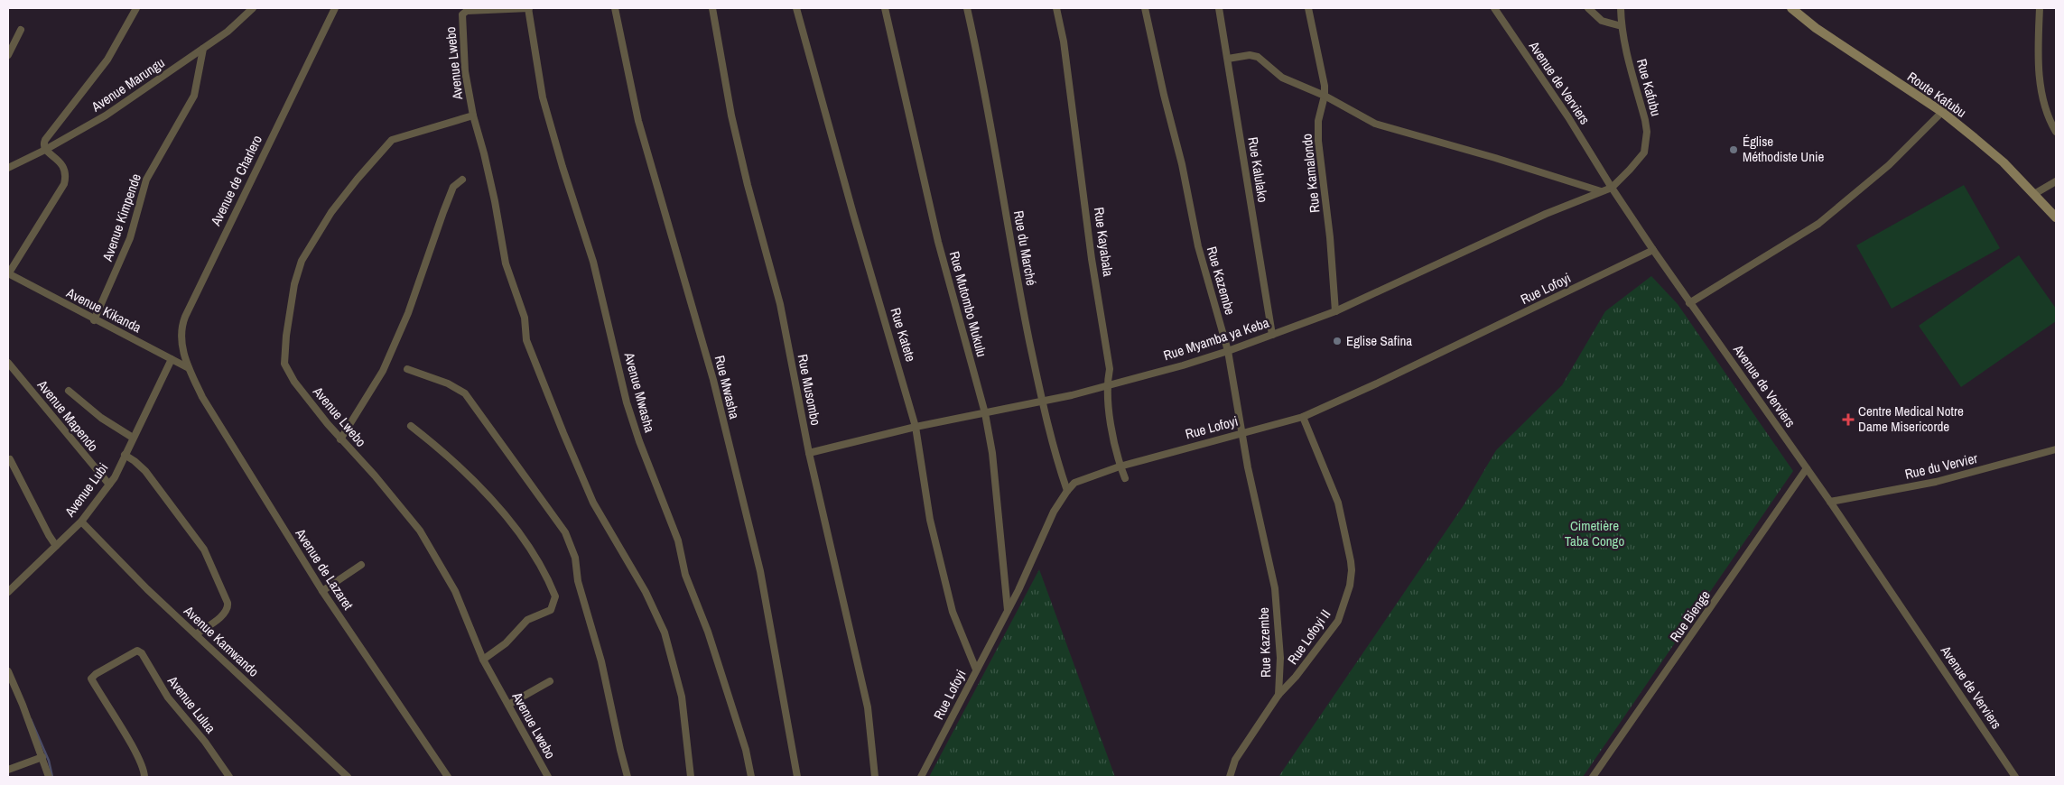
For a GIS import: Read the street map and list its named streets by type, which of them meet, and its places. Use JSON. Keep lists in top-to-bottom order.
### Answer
{
  "streets": {
    "main road": ["Route Kafubu"],
    "street": [
      "Avenue Lwebo",
      "Avenue de Verviers",
      "Avenue Marungu",
      "Rue Kafubu",
      "Rue Kalulako",
      "Rue Kamalondo",
      "Avenue de Charlero",
      "Avenue Kimpende",
      "Rue Kayabala",
      "Rue du Marché",
      "Rue Kazembe",
      "Rue Lofoyi",
      "Rue Mutombo Mukulu",
      "Avenue Kikanda",
      "Rue Katete",
      "Rue Myamba ya Keba",
      "Rue Mwasha",
      "Rue Musombo",
      "Avenue Mwasha",
      "Avenue Mapendo",
      "Rue du Vervier",
      "Avenue Lubi",
      "Avenue de Lazaret",
      "Rue Bienge",
      "Rue Lofoyi II",
      "Avenue Kamwando",
      "Avenue Lulua"
    ]
  },
  "crossings": [
    ["Avenue Lwebo", "Avenue Mwasha"],
    ["Avenue de Verviers", "Rue Kafubu"],
    ["Avenue de Verviers", "Rue Lofoyi"],
    ["Avenue de Verviers", "Rue Myamba ya Keba"],
    ["Avenue de Verviers", "Rue du Vervier"],
    ["Avenue de Verviers", "Rue Bienge"],
    ["Avenue Marungu", "Avenue Kimpende"],
    ["Rue Kafubu", "Rue Myamba ya Keba"],
    ["Rue Kalulako", "Rue Myamba ya Keba"],
    ["Rue Kamalondo", "Rue Myamba ya Keba"],
    ["Avenue de Charlero", "Avenue Kikanda"],
    ["Avenue de Charlero", "Avenue de Lazaret"],
    ["Avenue Kimpende", "Avenue Kikanda"],
    ["Rue Kayabala", "Rue Lofoyi"],
    ["Rue Kayabala", "Rue Myamba ya Keba"],
    ["Rue du Marché", "Rue Lofoyi"],
    ["Rue du Marché", "Rue Myamba ya Keba"],
    ["Rue Kazembe", "Rue Lofoyi"],
    ["Rue Kazembe", "Rue Myamba ya Keba"],
    ["Rue Kazembe", "Rue Lofoyi II"],
    ["Rue Lofoyi", "Rue Mutombo Mukulu"],
    ["Rue Lofoyi", "Rue Katete"],
    ["Rue Lofoyi", "Rue Lofoyi II"],
    ["Rue Mutombo Mukulu", "Rue Myamba ya Keba"],
    ["Avenue Kikanda", "Avenue Lubi"],
    ["Avenue Kikanda", "Avenue de Lazaret"],
    ["Rue Katete", "Rue Myamba ya Keba"],
    ["Rue Myamba ya Keba", "Rue Musombo"],
    ["Avenue Mapendo", "Avenue Lubi"],
    ["Avenue Lubi", "Avenue Kamwando"]
  ],
  "parks": ["Cimetière Taba Congo"],
  "places": {
    "other": ["Église Méthodiste Unie", "Eglise Safina"],
    "health": ["Centre Medical Notre Dame Misericorde"]
  }
}
